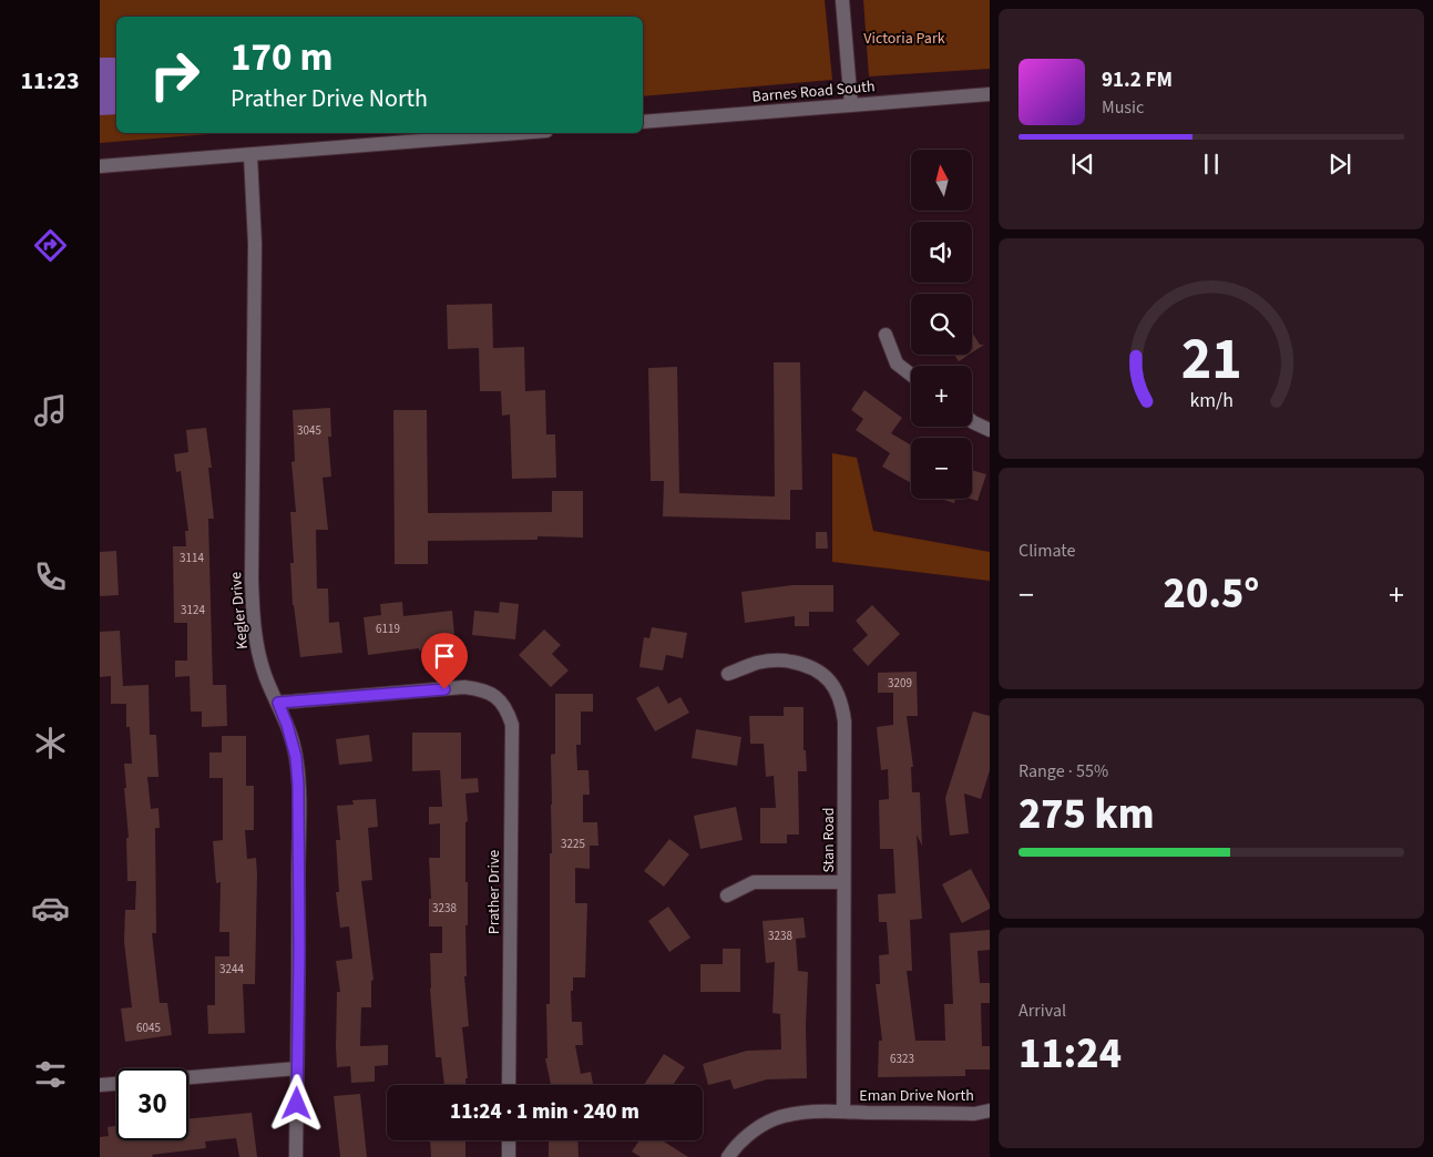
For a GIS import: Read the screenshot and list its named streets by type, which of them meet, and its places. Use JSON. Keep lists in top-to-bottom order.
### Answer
{
  "streets": {
    "street": [
      "Barnes Road South",
      "Kegler Drive",
      "Stan Road",
      "Prather Drive",
      "Eman Drive North"
    ]
  },
  "crossings": [
    ["Kegler Drive", "Prather Drive"],
    ["Stan Road", "Eman Drive North"]
  ],
  "parks": ["Victoria Park"],
  "house_numbers": [
    "3045",
    "3114",
    "3124",
    "6119",
    "3209",
    "3225",
    "3238",
    "3238",
    "3244",
    "6045",
    "6323"
  ],
  "north": "top",
  "page": {
    "tabs": "11:23",
    "turn": ["170 m", "Prather Drive North"],
    "song": ["91.2 FM", "Music"],
    "map_buttons": ["+", "−"],
    "tile": [
      "Climate",
      ["Range · 55%", "275 km"],
      ["Arrival", "11:24"]
    ],
    "heat": ["−", "20.5°", "+"],
    "limit": "30",
    "trip": "11:24 · 1 min · 240 m",
    "gauge": ["21", "km/h"]
  }
}
